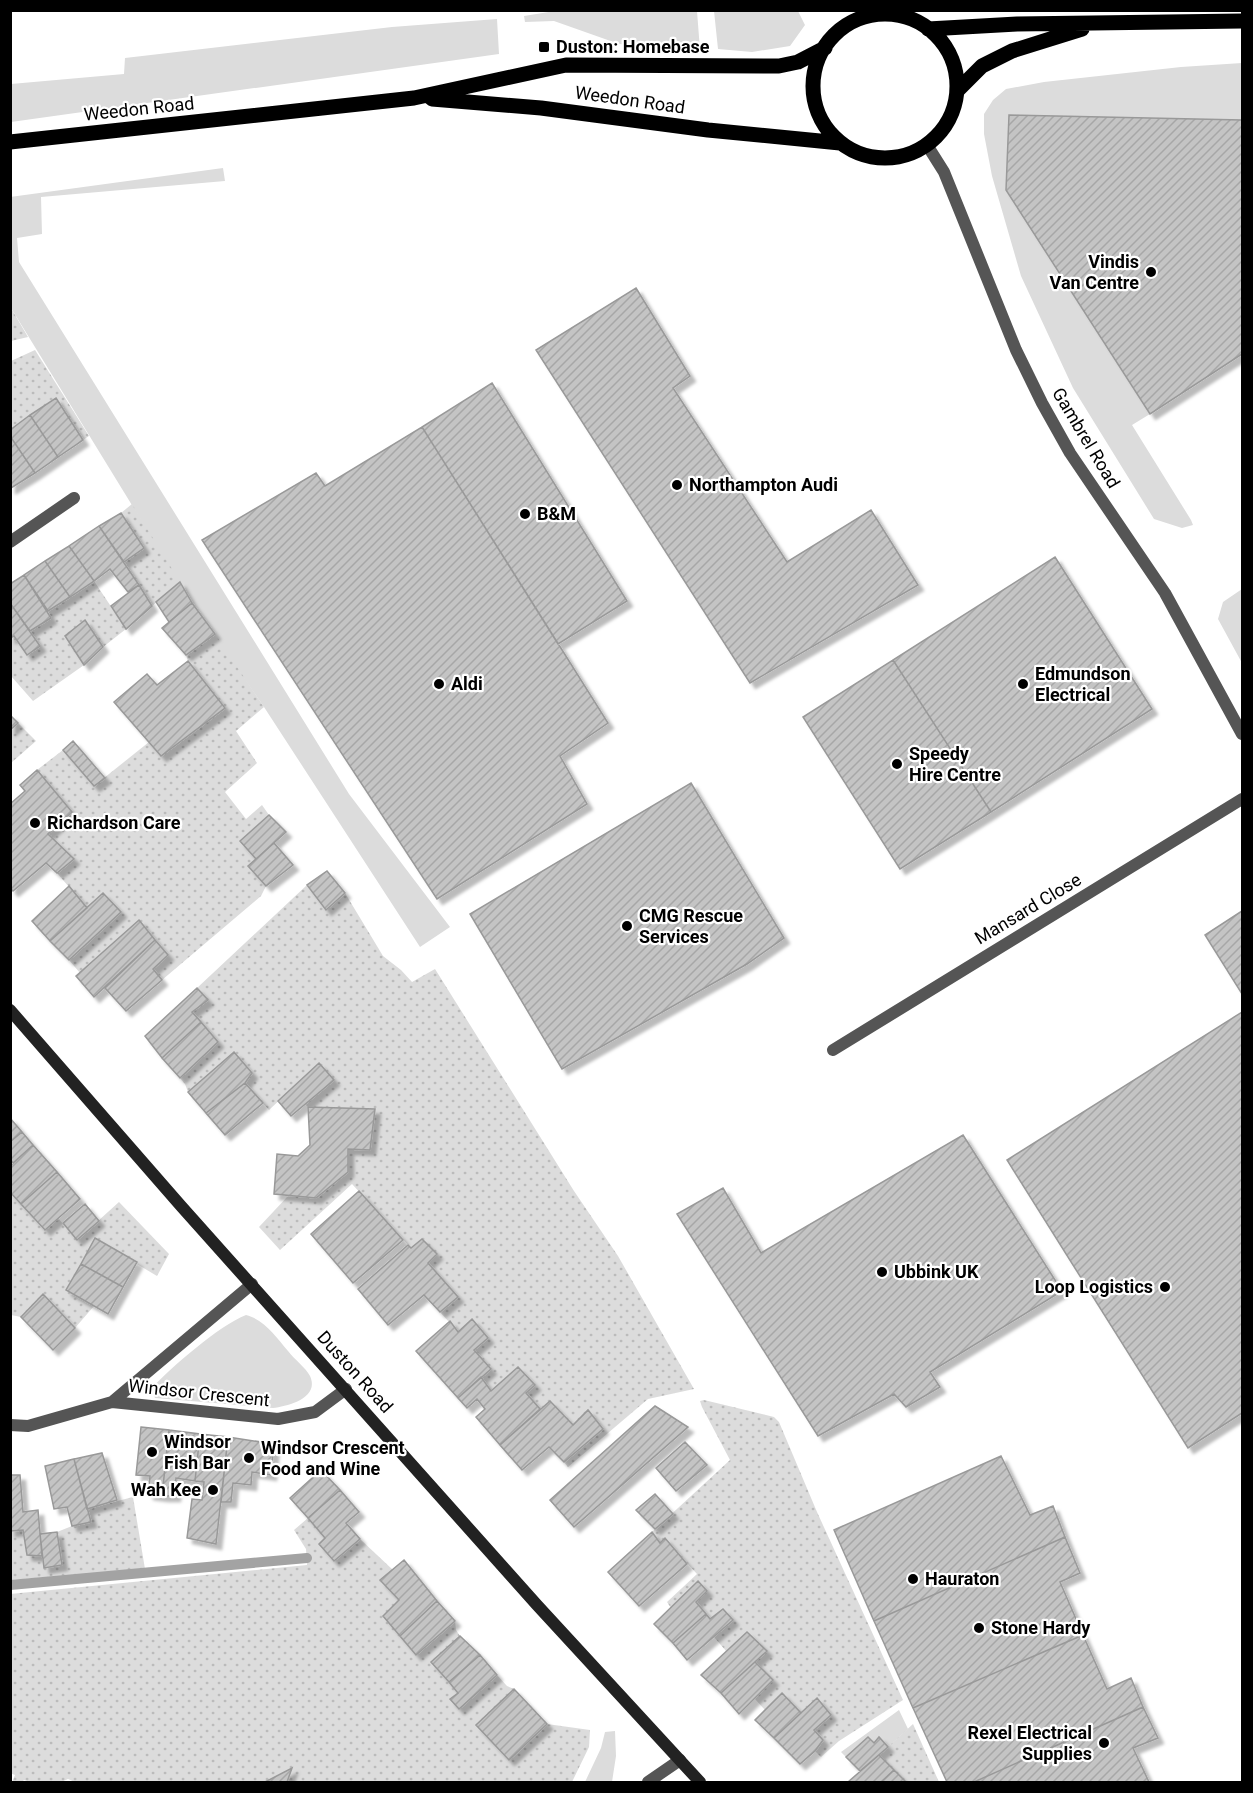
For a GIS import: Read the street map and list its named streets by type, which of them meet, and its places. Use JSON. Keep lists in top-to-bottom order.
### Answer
{
  "streets": {
    "main road": ["Weedon Road"],
    "street": [
      "Gambrel Road",
      "Mansard Close",
      "Duston Road",
      "Windsor Crescent"
    ]
  },
  "crossings": [
    ["Weedon Road", "Gambrel Road"],
    ["Duston Road", "Windsor Crescent"]
  ],
  "places": {
    "transit": ["Duston: Homebase"],
    "other": [
      "Vindis Van Centre",
      "Northampton Audi",
      "B&M",
      "Aldi",
      "Edmundson Electrical",
      "Speedy Hire Centre",
      "Richardson Care",
      "CMG Rescue Services",
      "Ubbink UK",
      "Loop Logistics",
      "Windsor Fish Bar",
      "Windsor Crescent Food and Wine",
      "Wah Kee",
      "Hauraton",
      "Stone Hardy",
      "Rexel Electrical Supplies"
    ]
  }
}
